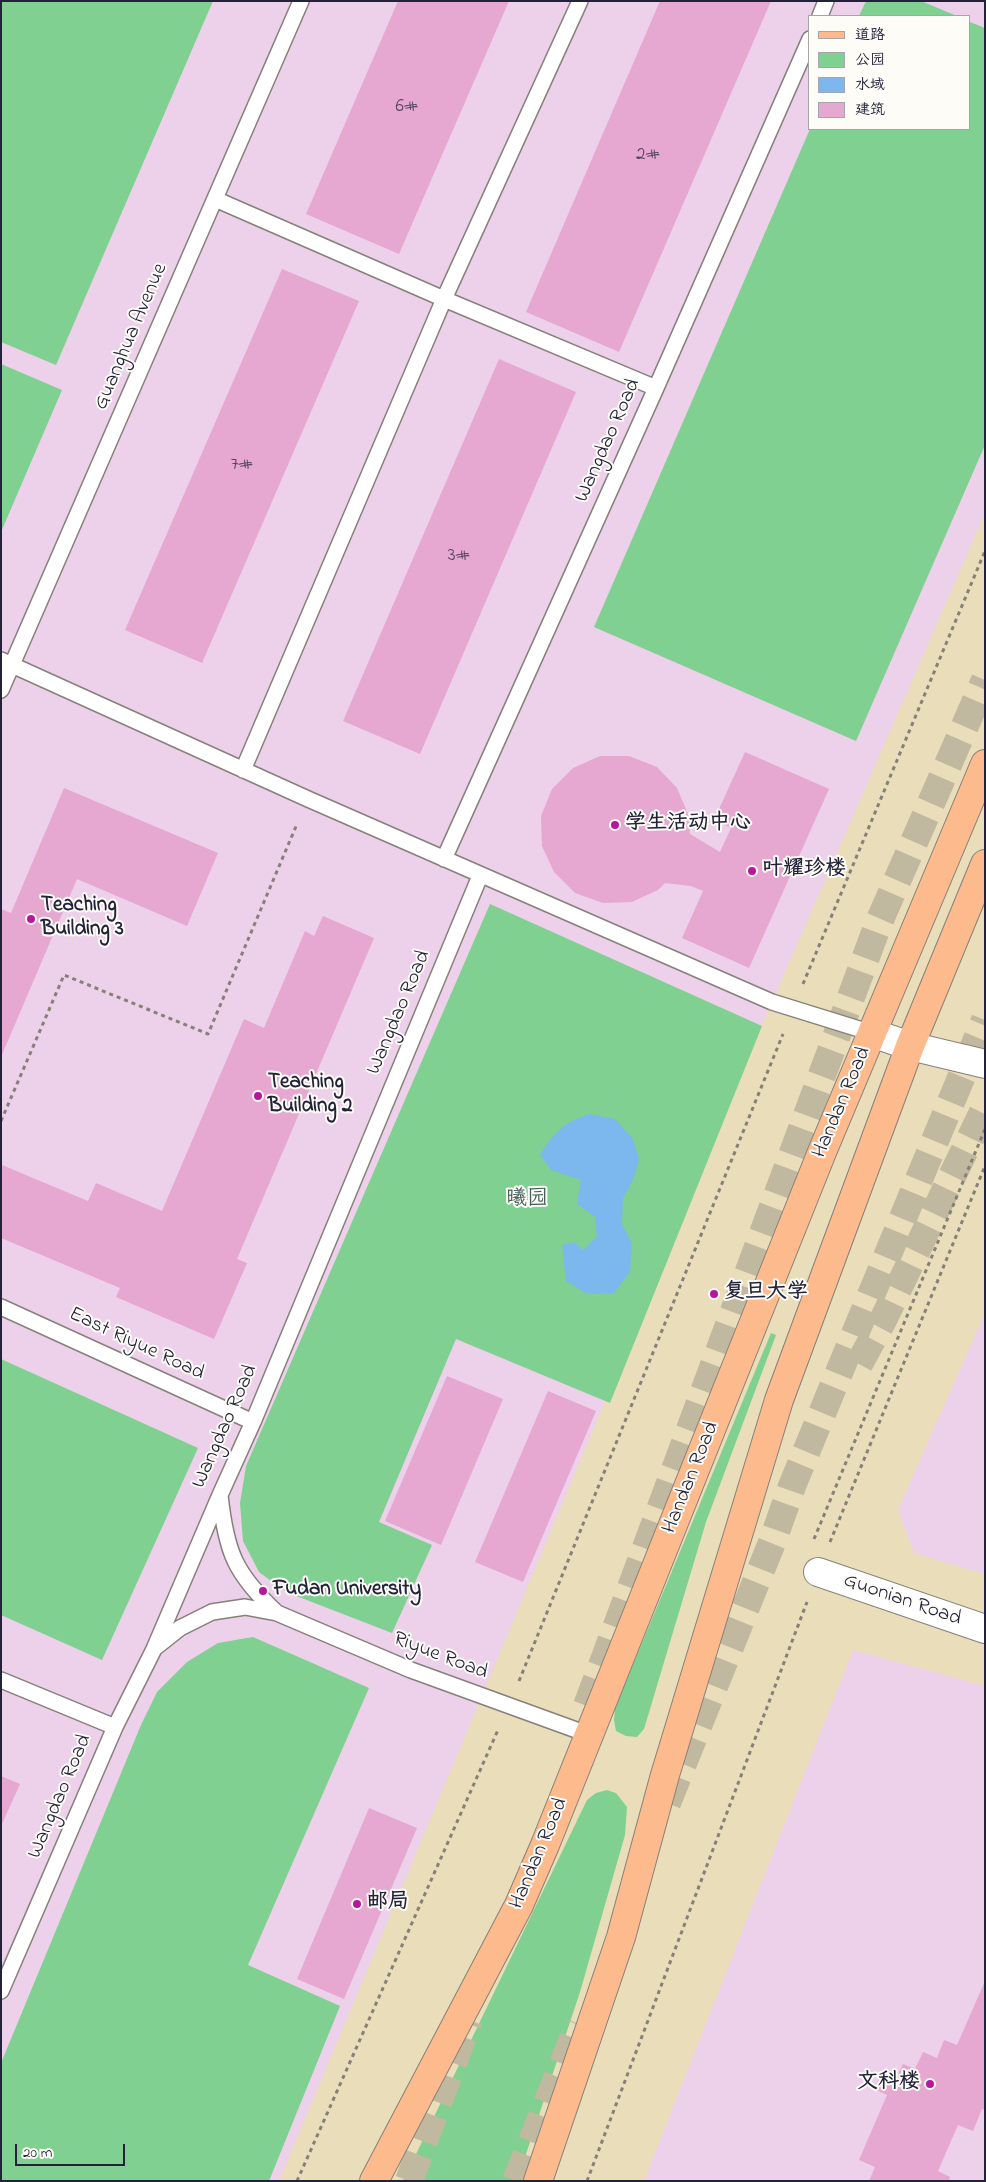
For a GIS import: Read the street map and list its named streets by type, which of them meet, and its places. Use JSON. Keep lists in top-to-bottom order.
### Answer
{
  "streets": {
    "main road": ["Handan Road"],
    "street": ["Guonian Road"],
    "lane": [
      "Guanghua Avenue",
      "Wangdao Road",
      "East Riyue Road",
      "Riyue Road"
    ]
  },
  "crossings": [
    ["Wangdao Road", "East Riyue Road"],
    ["Handan Road", "Riyue Road"]
  ],
  "parks": ["曦园"],
  "places": [
    "学生活动中心",
    "叶耀珍楼",
    "Teaching Building 3",
    "Teaching Building 2",
    "复旦大学",
    "Fudan University",
    "邮局",
    "文科楼"
  ],
  "house_numbers": [
    "6#",
    "2#",
    "7#",
    "3#"
  ],
  "legend": [
    "道路",
    "公园",
    "水域",
    "建筑"
  ],
  "scale_bar": "20 m"
}
